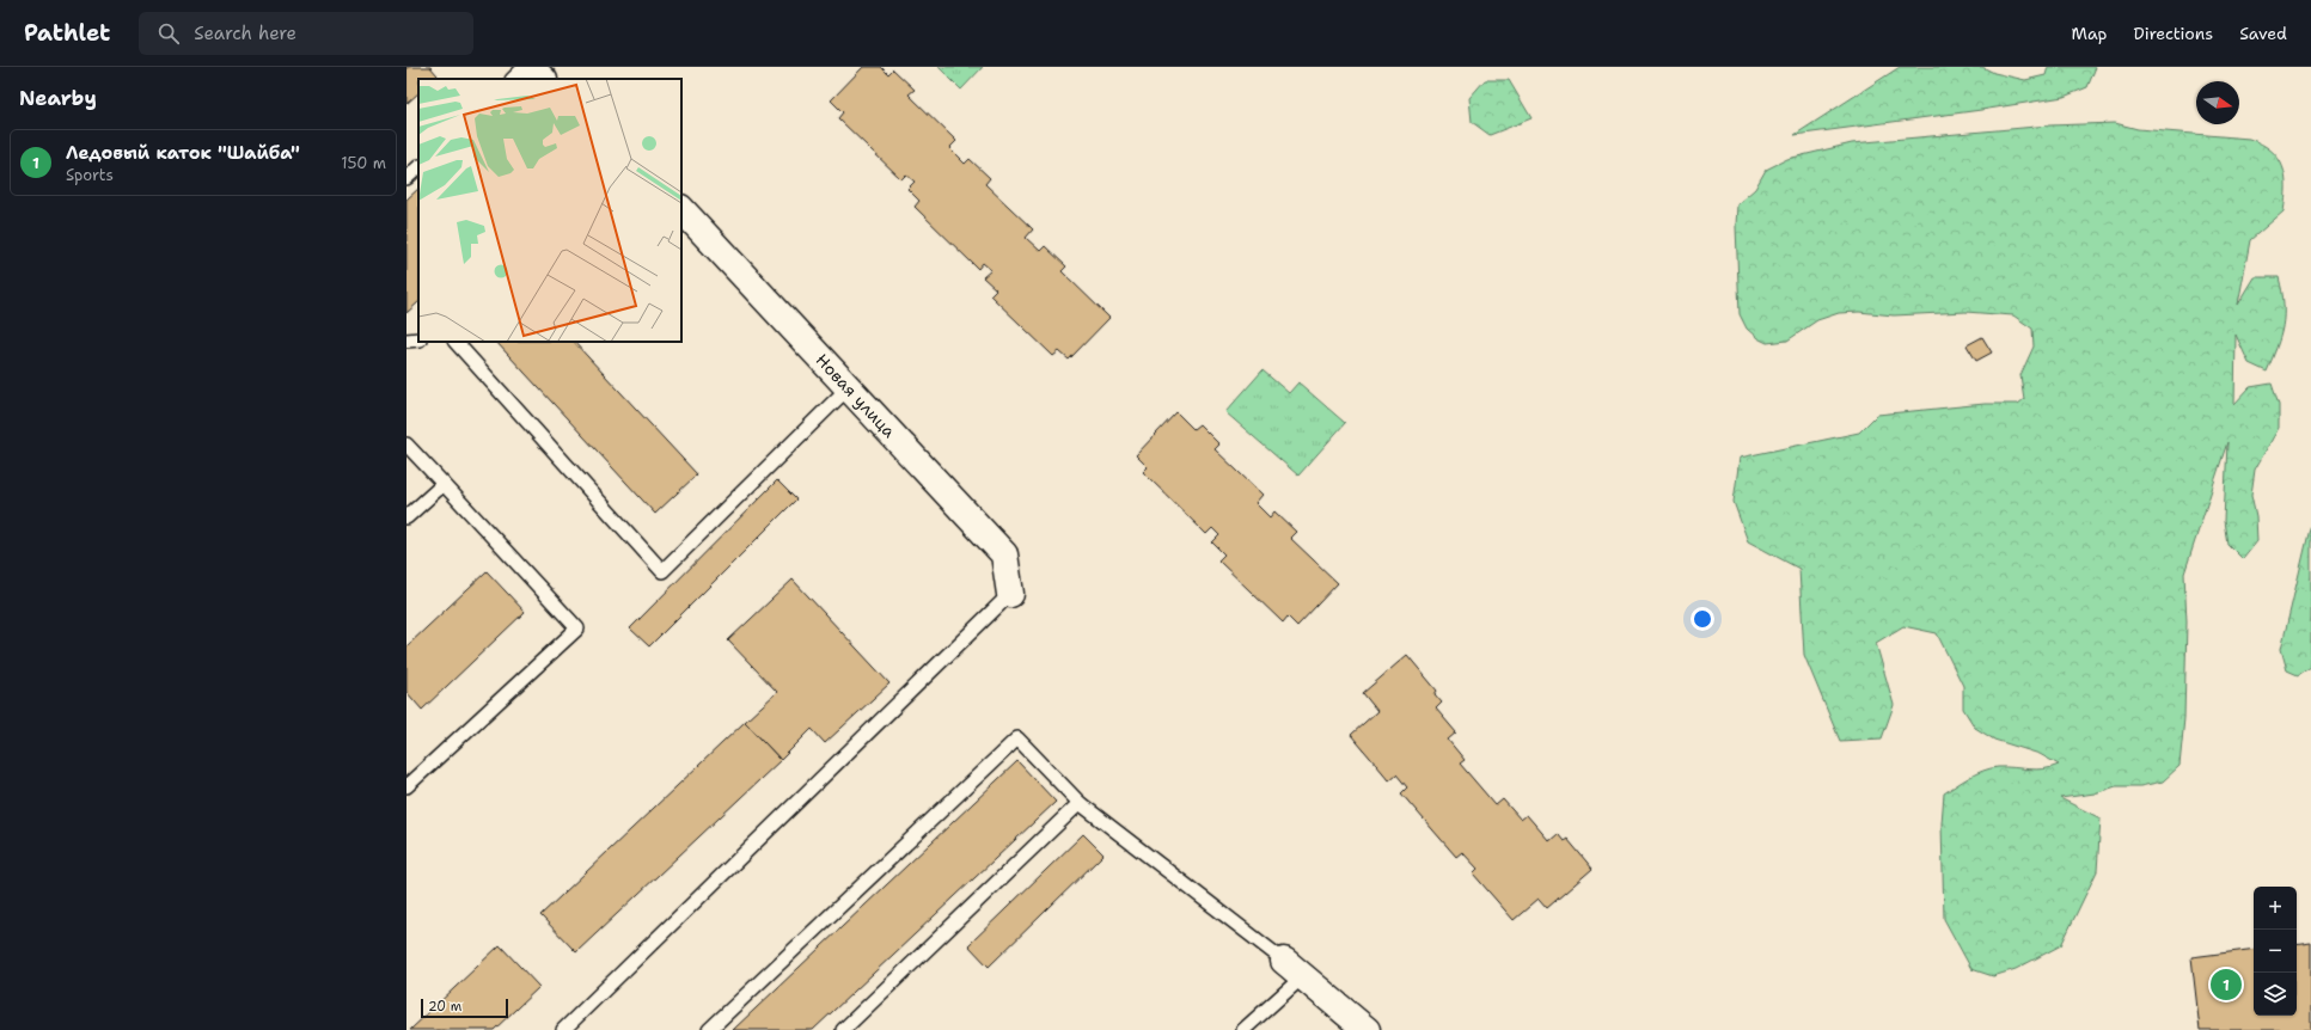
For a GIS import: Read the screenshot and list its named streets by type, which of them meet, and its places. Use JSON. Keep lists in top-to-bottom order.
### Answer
{
  "streets": {
    "street": ["Новая улица"]
  },
  "scale_bar": "20 m",
  "north": "right",
  "page": {
    "header": "Pathlet",
    "search": "Search here",
    "nav": ["Map", "Directions", "Saved"],
    "heading": "Nearby",
    "list": [
      {
        "mark": "1",
        "name": "Ледовый каток \"Шайба\"",
        "note": "Sports",
        "value": "150 m"
      }
    ],
    "map_buttons": ["+", "−"],
    "pins": "1",
    "scale": "20 m"
  }
}
